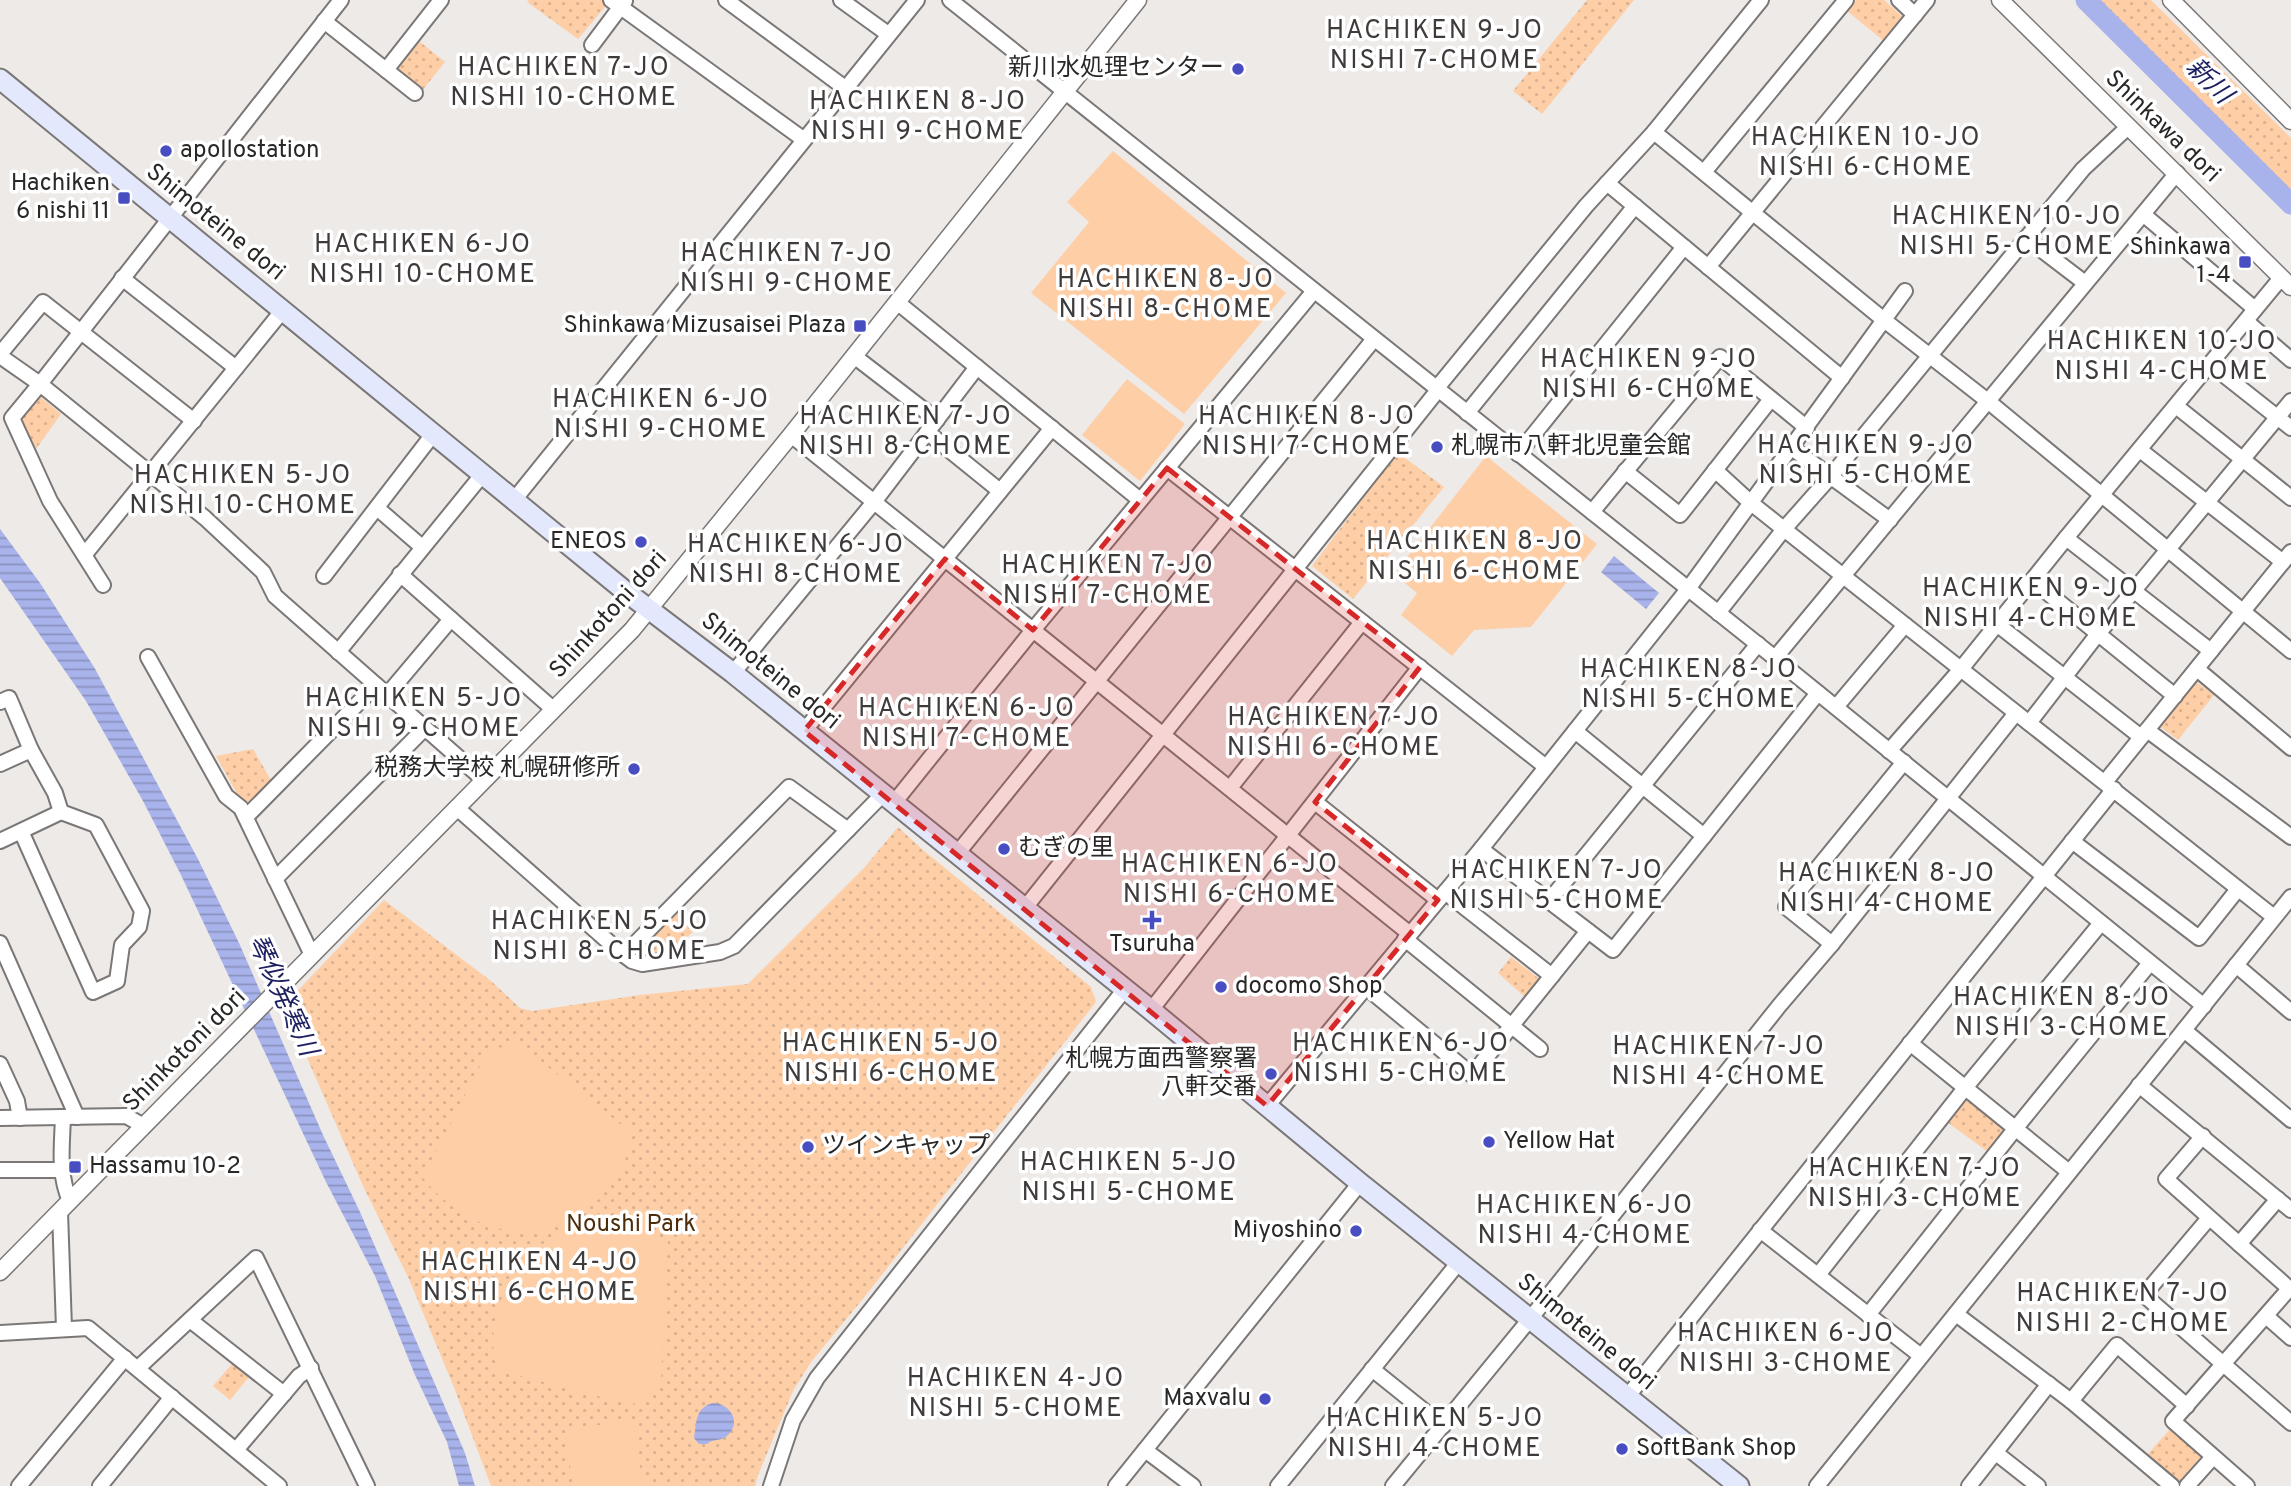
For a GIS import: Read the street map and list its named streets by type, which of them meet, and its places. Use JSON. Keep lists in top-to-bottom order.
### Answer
{
  "streets": {
    "main road": ["Shimoteine dori"],
    "street": ["Shinkawa dori", "Shinkotoni dori"]
  },
  "crossings": [
    ["Shimoteine dori", "Shinkotoni dori"]
  ],
  "districts": [
    "HACHIKEN 9-JO NISHI 7-CHOME",
    "HACHIKEN 7-JO NISHI 10-CHOME",
    "HACHIKEN 8-JO NISHI 9-CHOME",
    "HACHIKEN 10-JO NISHI 6-CHOME",
    "HACHIKEN 10-JO NISHI 5-CHOME",
    "HACHIKEN 6-JO NISHI 10-CHOME",
    "HACHIKEN 7-JO NISHI 9-CHOME",
    "HACHIKEN 8-JO NISHI 8-CHOME",
    "HACHIKEN 10-JO NISHI 4-CHOME",
    "HACHIKEN 9-JO NISHI 6-CHOME",
    "HACHIKEN 6-JO NISHI 9-CHOME",
    "HACHIKEN 7-JO NISHI 8-CHOME",
    "HACHIKEN 8-JO NISHI 7-CHOME",
    "HACHIKEN 9-JO NISHI 5-CHOME",
    "HACHIKEN 5-JO NISHI 10-CHOME",
    "HACHIKEN 8-JO NISHI 6-CHOME",
    "HACHIKEN 6-JO NISHI 8-CHOME",
    "HACHIKEN 7-JO NISHI 7-CHOME",
    "HACHIKEN 9-JO NISHI 4-CHOME",
    "HACHIKEN 8-JO NISHI 5-CHOME",
    "HACHIKEN 5-JO NISHI 9-CHOME",
    "HACHIKEN 6-JO NISHI 7-CHOME",
    "HACHIKEN 7-JO NISHI 6-CHOME",
    "HACHIKEN 6-JO NISHI 6-CHOME",
    "HACHIKEN 7-JO NISHI 5-CHOME",
    "HACHIKEN 8-JO NISHI 4-CHOME",
    "HACHIKEN 5-JO NISHI 8-CHOME",
    "HACHIKEN 8-JO NISHI 3-CHOME",
    "HACHIKEN 5-JO NISHI 6-CHOME",
    "HACHIKEN 6-JO NISHI 5-CHOME",
    "HACHIKEN 7-JO NISHI 4-CHOME",
    "HACHIKEN 5-JO NISHI 5-CHOME",
    "HACHIKEN 7-JO NISHI 3-CHOME",
    "HACHIKEN 6-JO NISHI 4-CHOME",
    "HACHIKEN 4-JO NISHI 6-CHOME",
    "HACHIKEN 7-JO NISHI 2-CHOME",
    "HACHIKEN 6-JO NISHI 3-CHOME",
    "HACHIKEN 4-JO NISHI 5-CHOME",
    "HACHIKEN 5-JO NISHI 4-CHOME"
  ],
  "water": ["新川", "琴似発寒川"],
  "parks": ["Noushi Park"],
  "places": {
    "other": [
      "新川水処理センター",
      "apollostation",
      "札幌市八軒北児童会館",
      "ENEOS",
      "税務大学校 札幌研修所",
      "むぎの里",
      "docomo Shop",
      "札幌方面西警察署 八軒交番",
      "Yellow Hat",
      "ツインキャップ",
      "Miyoshino",
      "Maxvalu",
      "SoftBank Shop"
    ],
    "transit": [
      "Hachiken 6 nishi 11",
      "Shinkawa 1-4",
      "Shinkawa Mizusaisei Plaza",
      "Hassamu 10-2"
    ],
    "health": ["Tsuruha"]
  }
}
